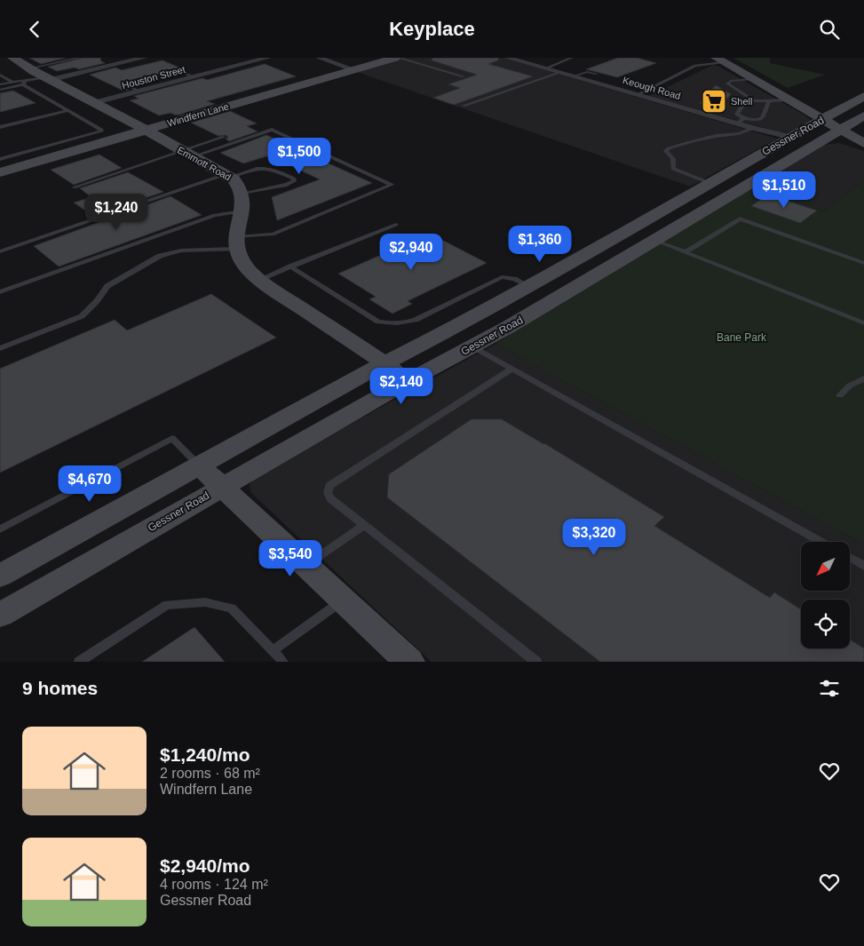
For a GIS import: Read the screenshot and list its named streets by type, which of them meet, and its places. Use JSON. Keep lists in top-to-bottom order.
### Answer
{
  "streets": {
    "main road": ["Windfern Lane", "Gessner Road", "Emmott Road"],
    "street": ["Houston Street", "Keough Road"]
  },
  "crossings": [
    ["Houston Street", "Emmott Road"],
    ["Keough Road", "Gessner Road"],
    ["Windfern Lane", "Emmott Road"]
  ],
  "parks": ["Bane Park"],
  "places": {
    "supermarket": ["Shell"]
  },
  "north": "bottom left",
  "page": {
    "header": "Keyplace",
    "price": [
      "$1,500",
      "$1,510",
      "$1,240",
      "$1,360",
      "$2,940",
      "$2,140",
      "$4,670",
      "$3,320",
      "$3,540"
    ],
    "heading": "9 homes",
    "list": [
      {
        "name": "$1,240/mo",
        "note": "2 rooms · 68 m² · Windfern Lane"
      },
      {
        "name": "$2,940/mo",
        "note": "4 rooms · 124 m² · Gessner Road"
      }
    ]
  }
}
